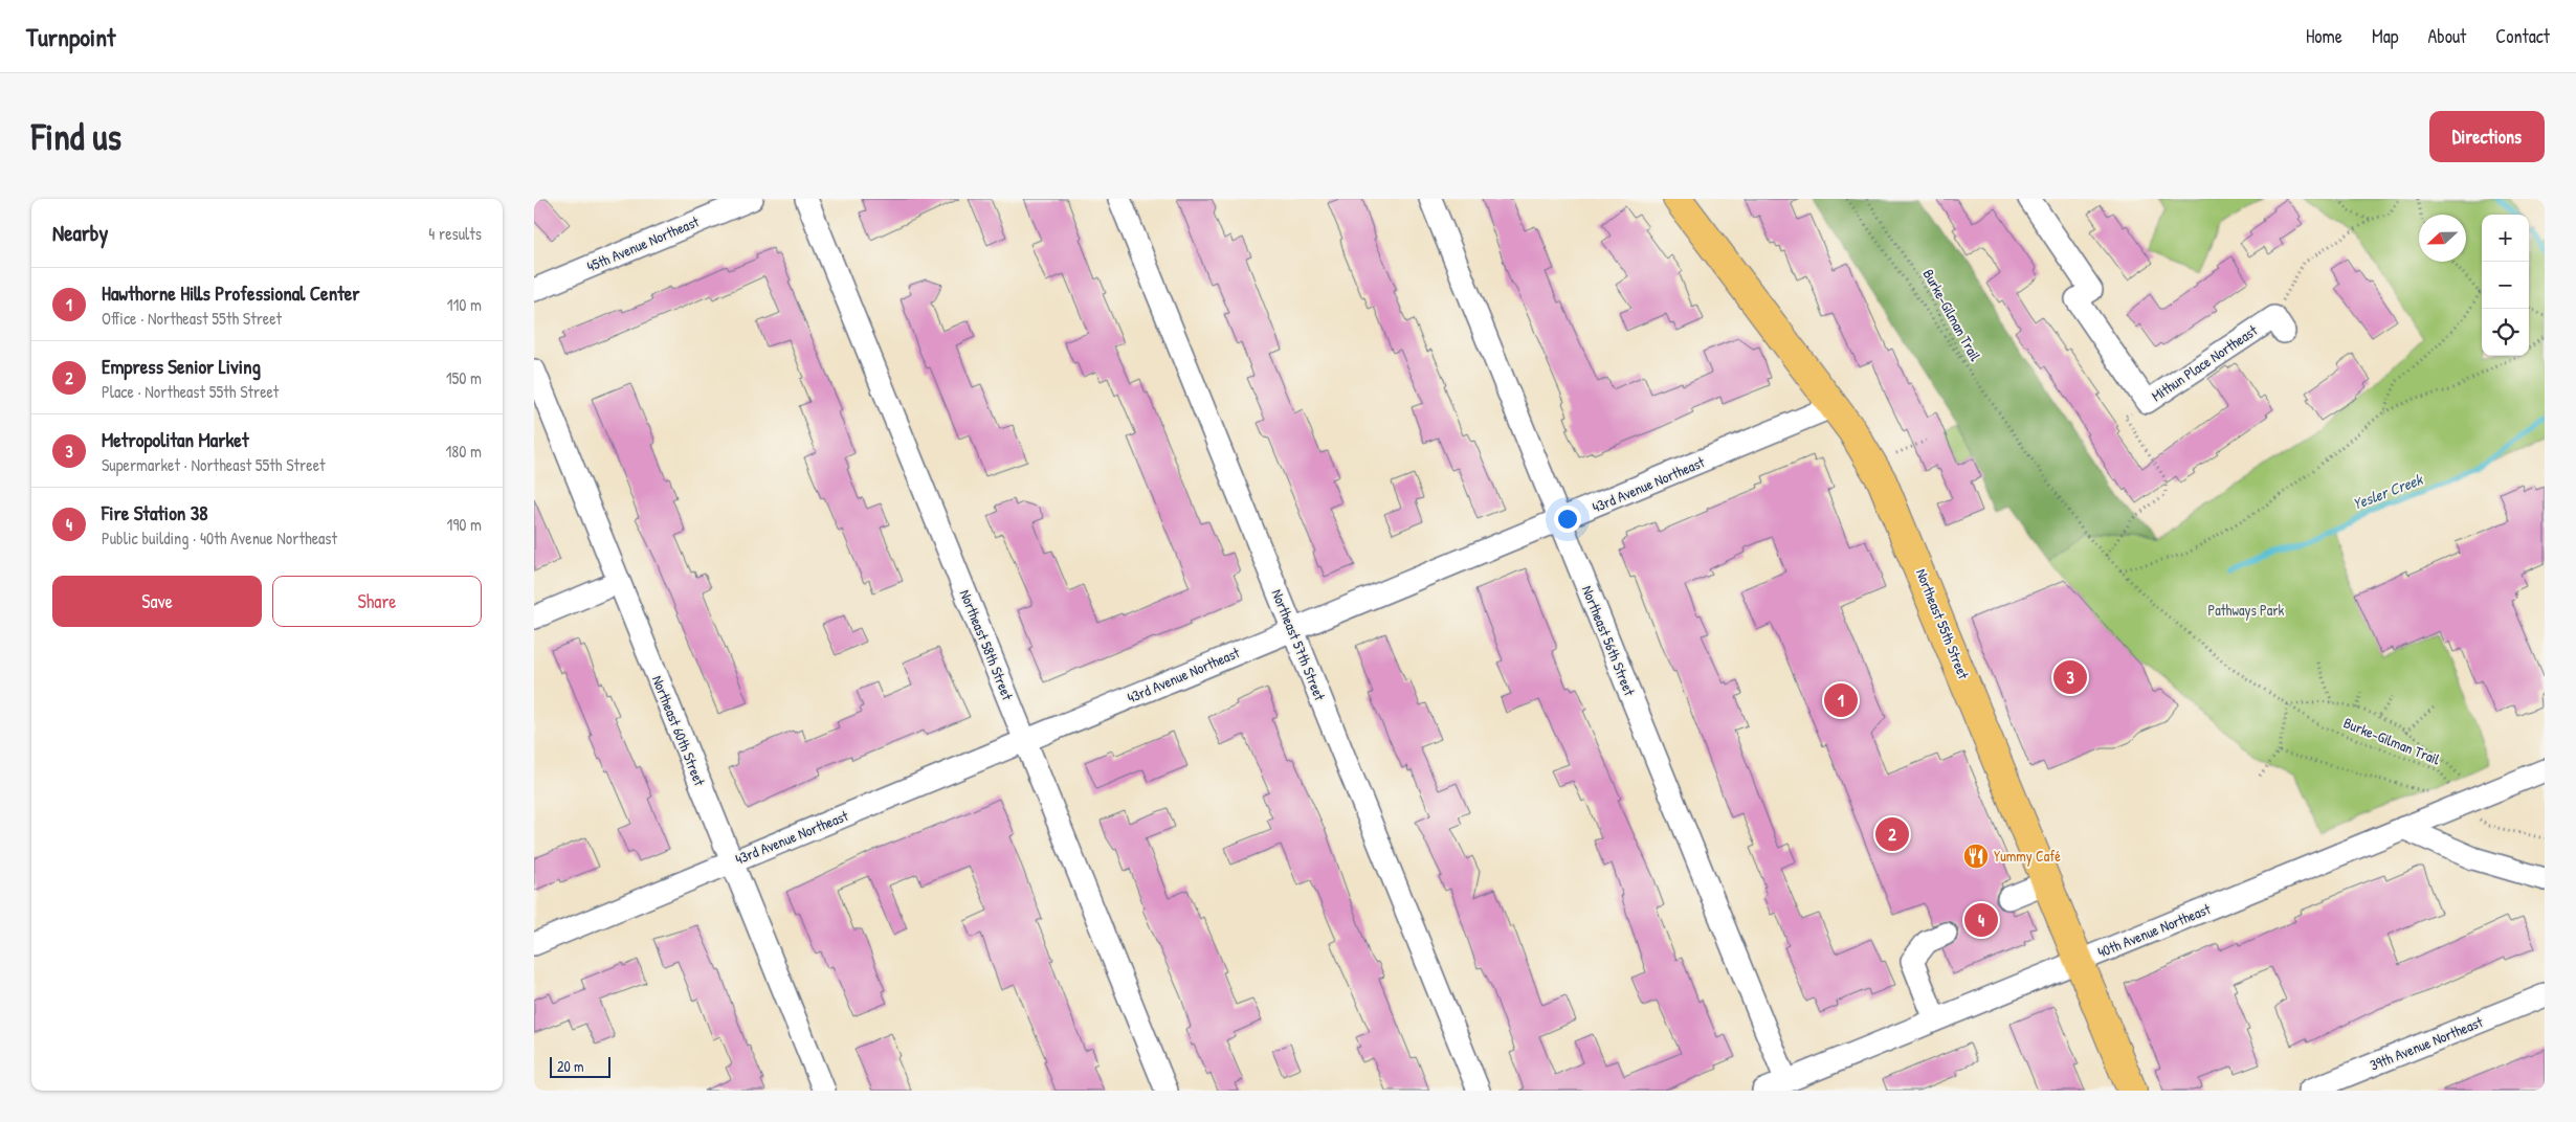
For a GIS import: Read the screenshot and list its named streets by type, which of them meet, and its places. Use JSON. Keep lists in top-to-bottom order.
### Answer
{
  "streets": {
    "main road": ["Northeast 55th Street"],
    "street": [
      "45th Avenue Northeast",
      "Mithun Place Northeast",
      "43rd Avenue Northeast",
      "Northeast 56th Street",
      "Northeast 58th Street",
      "Northeast 57th Street",
      "Northeast 60th Street",
      "40th Avenue Northeast",
      "39th Avenue Northeast"
    ],
    "path": ["Burke-Gilman Trail"]
  },
  "crossings": [
    ["43rd Avenue Northeast", "Northeast 55th Street"],
    ["43rd Avenue Northeast", "Northeast 56th Street"],
    ["43rd Avenue Northeast", "Northeast 58th Street"],
    ["43rd Avenue Northeast", "Northeast 57th Street"],
    ["43rd Avenue Northeast", "Northeast 60th Street"],
    ["Northeast 55th Street", "40th Avenue Northeast"],
    ["Northeast 56th Street", "40th Avenue Northeast"]
  ],
  "water": ["Yesler Creek"],
  "parks": ["Pathways Park"],
  "places": {
    "restaurant": ["Yummy Café"]
  },
  "scale_bar": "20 m",
  "north": "left",
  "page": {
    "header": "Turnpoint",
    "nav": [
      "Home",
      "Map",
      "About",
      "Contact"
    ],
    "buttons": [
      "Directions",
      ["Save", "Share"]
    ],
    "title": "Find us",
    "heading": ["Nearby", "4 results"],
    "map_buttons": ["+", "−"],
    "list": [
      {
        "mark": "1",
        "name": "Hawthorne Hills Professional Center",
        "note": "Office · Northeast 55th Street",
        "value": "110 m"
      },
      {
        "mark": "2",
        "name": "Empress Senior Living",
        "note": "Place · Northeast 55th Street",
        "value": "150 m"
      },
      {
        "mark": "3",
        "name": "Metropolitan Market",
        "note": "Supermarket · Northeast 55th Street",
        "value": "180 m"
      },
      {
        "mark": "4",
        "name": "Fire Station 38",
        "note": "Public building · 40th Avenue Northeast",
        "value": "190 m"
      }
    ],
    "pins": [
      "3",
      "1",
      "2",
      "4"
    ],
    "scale": "20 m"
  }
}
